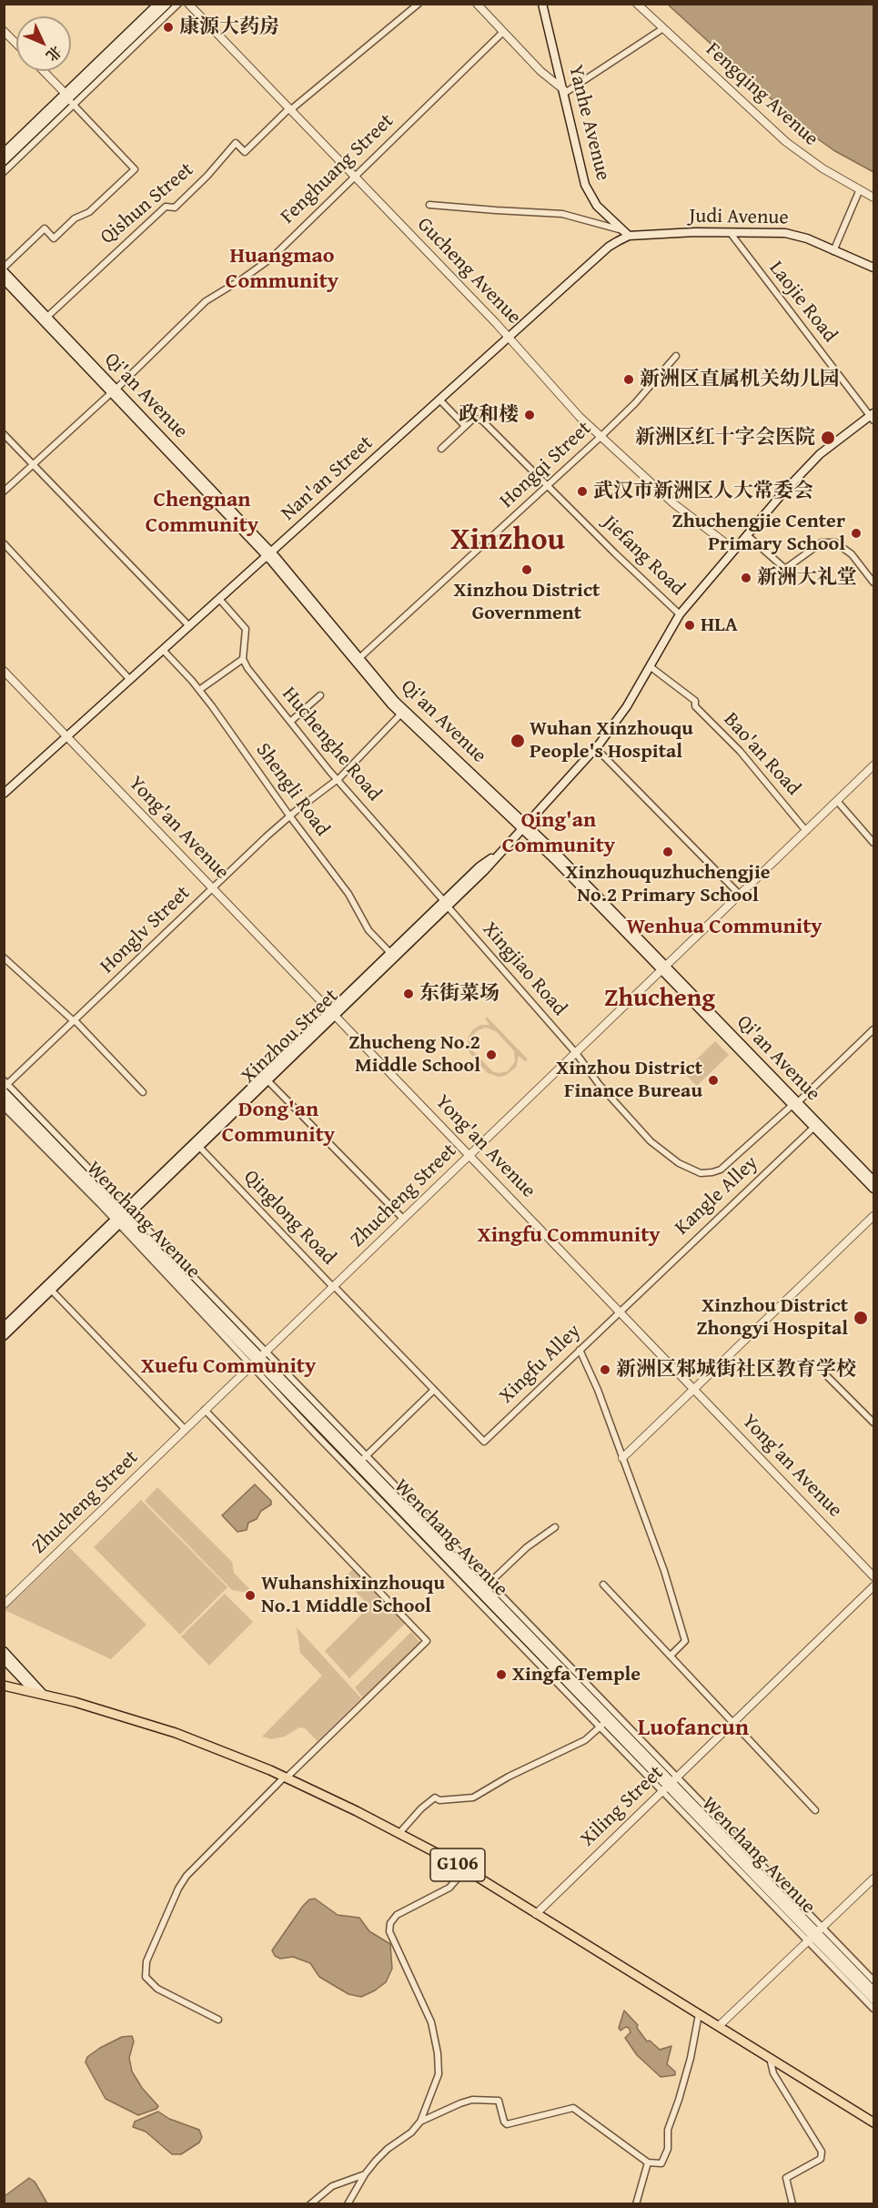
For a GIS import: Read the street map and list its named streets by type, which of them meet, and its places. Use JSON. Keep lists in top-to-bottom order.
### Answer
{
  "streets": {
    "highway": ["G106"],
    "main road": [
      "Yanhe Avenue",
      "Judi Avenue",
      "Qi'an Avenue",
      "Nan'an Street",
      "Xinzhou Street",
      "Wenchang Avenue"
    ],
    "street": [
      "Fengqing Avenue",
      "Fenghuang Street",
      "Qishun Street",
      "Gucheng Avenue",
      "Laojie Road",
      "Hongqi Street",
      "Jiefang Road",
      "Huchenghe Road",
      "Bao'an Road",
      "Shengli Road",
      "Yong'an Avenue",
      "Honglv Street",
      "Xingjiao Road",
      "Zhucheng Street",
      "Kangle Alley",
      "Qinglong Road",
      "Xingfu Alley",
      "Xiling Street"
    ]
  },
  "crossings": [
    ["Yanhe Avenue", "Judi Avenue"],
    ["Yanhe Avenue", "Nan'an Street"],
    ["Fenghuang Street", "Gucheng Avenue"],
    ["Fenghuang Street", "Qi'an Avenue"],
    ["Qishun Street", "Gucheng Avenue"],
    ["Qishun Street", "Qi'an Avenue"],
    ["Judi Avenue", "Laojie Road"],
    ["Judi Avenue", "Nan'an Street"],
    ["Gucheng Avenue", "Hongqi Street"],
    ["Gucheng Avenue", "Nan'an Street"],
    ["Gucheng Avenue", "Xinzhou Street"],
    ["Laojie Road", "Xinzhou Street"],
    ["Qi'an Avenue", "Hongqi Street"],
    ["Qi'an Avenue", "Nan'an Street"],
    ["Qi'an Avenue", "Honglv Street"],
    ["Qi'an Avenue", "Xingjiao Road"],
    ["Qi'an Avenue", "Xinzhou Street"],
    ["Qi'an Avenue", "Zhucheng Street"],
    ["Qi'an Avenue", "Kangle Alley"],
    ["Hongqi Street", "Jiefang Road"],
    ["Nan'an Street", "Shengli Road"],
    ["Nan'an Street", "Yong'an Avenue"],
    ["Jiefang Road", "Xinzhou Street"],
    ["Huchenghe Road", "Honglv Street"],
    ["Huchenghe Road", "Xingjiao Road"],
    ["Huchenghe Road", "Xinzhou Street"],
    ["Bao'an Road", "Xinzhou Street"],
    ["Bao'an Road", "Zhucheng Street"],
    ["Shengli Road", "Honglv Street"],
    ["Shengli Road", "Xinzhou Street"],
    ["Yong'an Avenue", "Honglv Street"],
    ["Yong'an Avenue", "Xinzhou Street"],
    ["Yong'an Avenue", "Zhucheng Street"],
    ["Yong'an Avenue", "Kangle Alley"],
    ["Yong'an Avenue", "Xingfu Alley"],
    ["Honglv Street", "Wenchang Avenue"],
    ["Xingjiao Road", "Xinzhou Street"],
    ["Xingjiao Road", "Zhucheng Street"],
    ["Xinzhou Street", "Qinglong Road"],
    ["Xinzhou Street", "Wenchang Avenue"],
    ["Zhucheng Street", "Qinglong Road"],
    ["Zhucheng Street", "Wenchang Avenue"],
    ["Kangle Alley", "Xingfu Alley"],
    ["Qinglong Road", "Xingfu Alley"],
    ["Wenchang Avenue", "Xiling Street"],
    ["Xiling Street", "G106"]
  ],
  "districts": [
    "Huangmao Community",
    "Chengnan Community",
    "Xinzhou",
    "Qing'an Community",
    "Wenhua Community",
    "Zhucheng",
    "Dong'an Community",
    "Xingfu Community",
    "Xuefu Community",
    "Luofancun"
  ],
  "places": [
    "康源大药房",
    "新洲区直属机关幼儿园",
    "政和楼",
    "新洲区红十字会医院",
    "武汉市新洲区人大常委会",
    "Zhuchengjie Center Primary School",
    "Xinzhou District Government",
    "新洲大礼堂",
    "HLA",
    "Wuhan Xinzhouqu People's Hospital",
    "Xinzhouquzhuchengjie No.2 Primary School",
    "东街菜场",
    "Zhucheng No.2 Middle School",
    "Xinzhou District Finance Bureau",
    "Xinzhou District Zhongyi Hospital",
    "新洲区邾城街社区教育学校",
    "Wuhanshixinzhouqu No.1 Middle School",
    "Xingfa Temple"
  ],
  "north": "bottom right"
}
